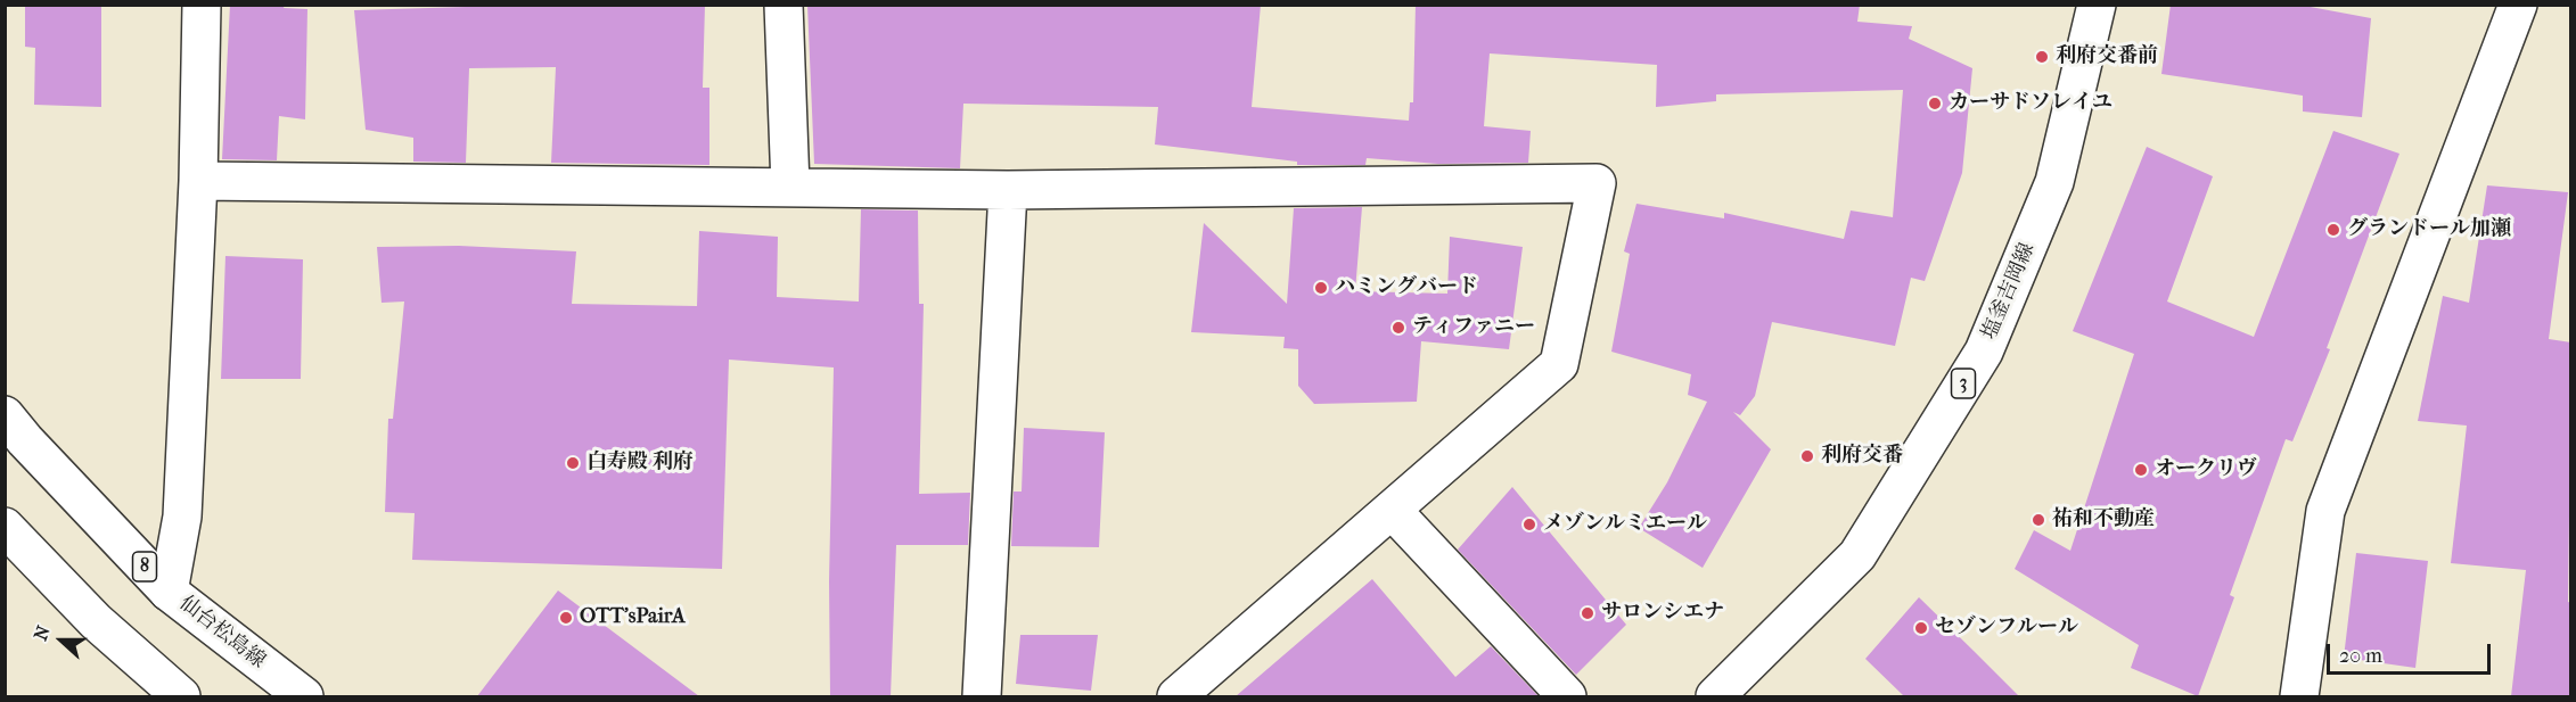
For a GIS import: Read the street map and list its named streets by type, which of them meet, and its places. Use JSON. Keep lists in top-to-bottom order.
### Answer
{
  "streets": {
    "street": [
      "塩釜吉岡線",
      "3",
      "8",
      "仙台松島線"
    ]
  },
  "places": [
    "利府交番前",
    "カーサドソレイユ",
    "グランドール加瀬",
    "ハミングバード",
    "ティファニー",
    "利府交番",
    "白寿殿 利府",
    "オークリヴ",
    "祐和不動産",
    "メゾンルミエール",
    "サロンシエナ",
    "OTT'sPairA",
    "セゾンフルール"
  ],
  "scale_bar": "20 m",
  "north": "left"
}
